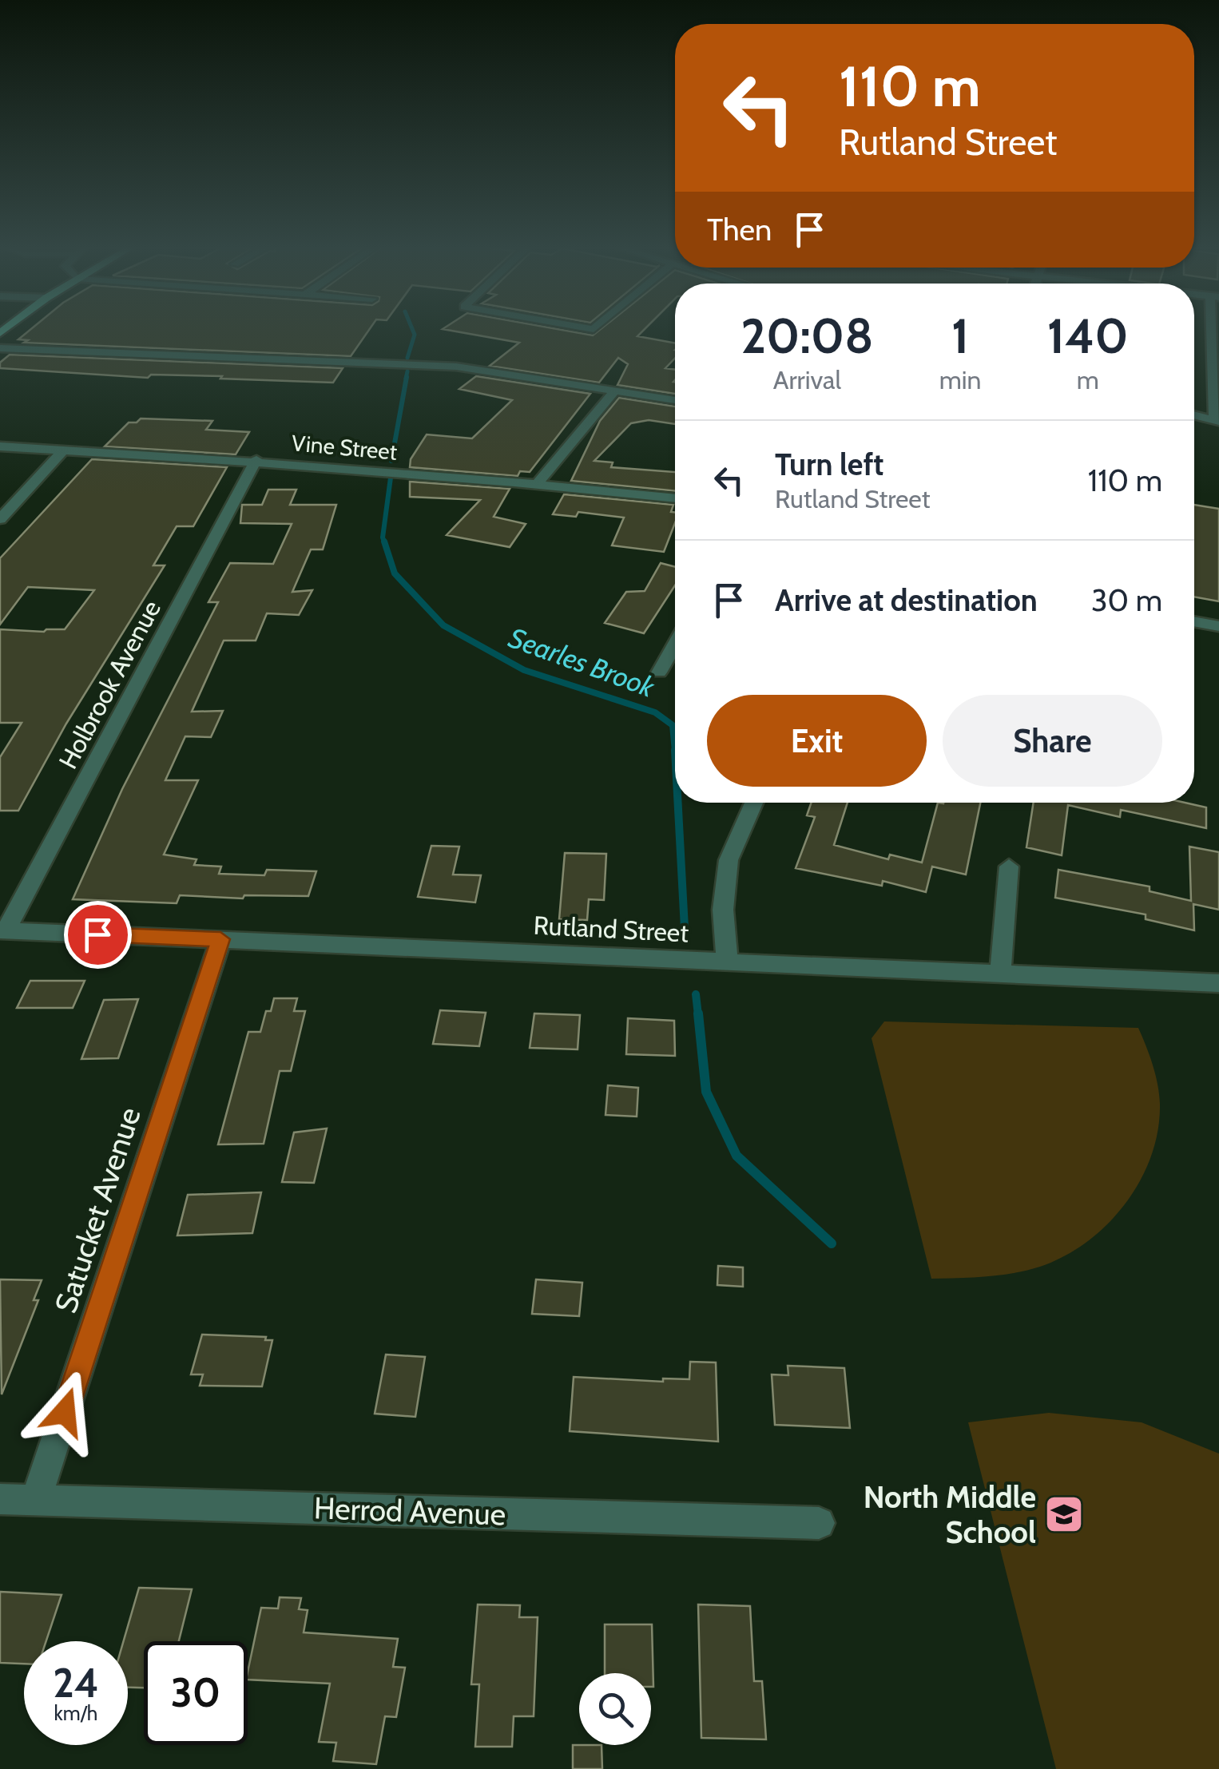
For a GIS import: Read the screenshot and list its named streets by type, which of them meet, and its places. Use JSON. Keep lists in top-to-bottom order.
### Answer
{
  "streets": {
    "street": [
      "Vine Street",
      "Holbrook Avenue",
      "Rutland Street",
      "Satucket Avenue",
      "Herrod Avenue"
    ]
  },
  "crossings": [
    ["Vine Street", "Holbrook Avenue"],
    ["Holbrook Avenue", "Rutland Street"],
    ["Rutland Street", "Satucket Avenue"],
    ["Satucket Avenue", "Herrod Avenue"]
  ],
  "water": ["Searles Brook"],
  "places": {
    "school or university": ["North Middle School"]
  },
  "page": {
    "turn": ["110 m", "Rutland Street"],
    "then": "Then",
    "eta": [
      "20:08",
      "Arrival",
      "1",
      "min",
      "140",
      "m"
    ],
    "list": [
      {
        "name": "Turn left",
        "note": "Rutland Street",
        "value": "110 m"
      },
      {
        "name": "Arrive at destination",
        "value": "30 m"
      }
    ],
    "buttons": ["Exit", "Share"],
    "speed": "24 km/h",
    "limit": "30"
  }
}
